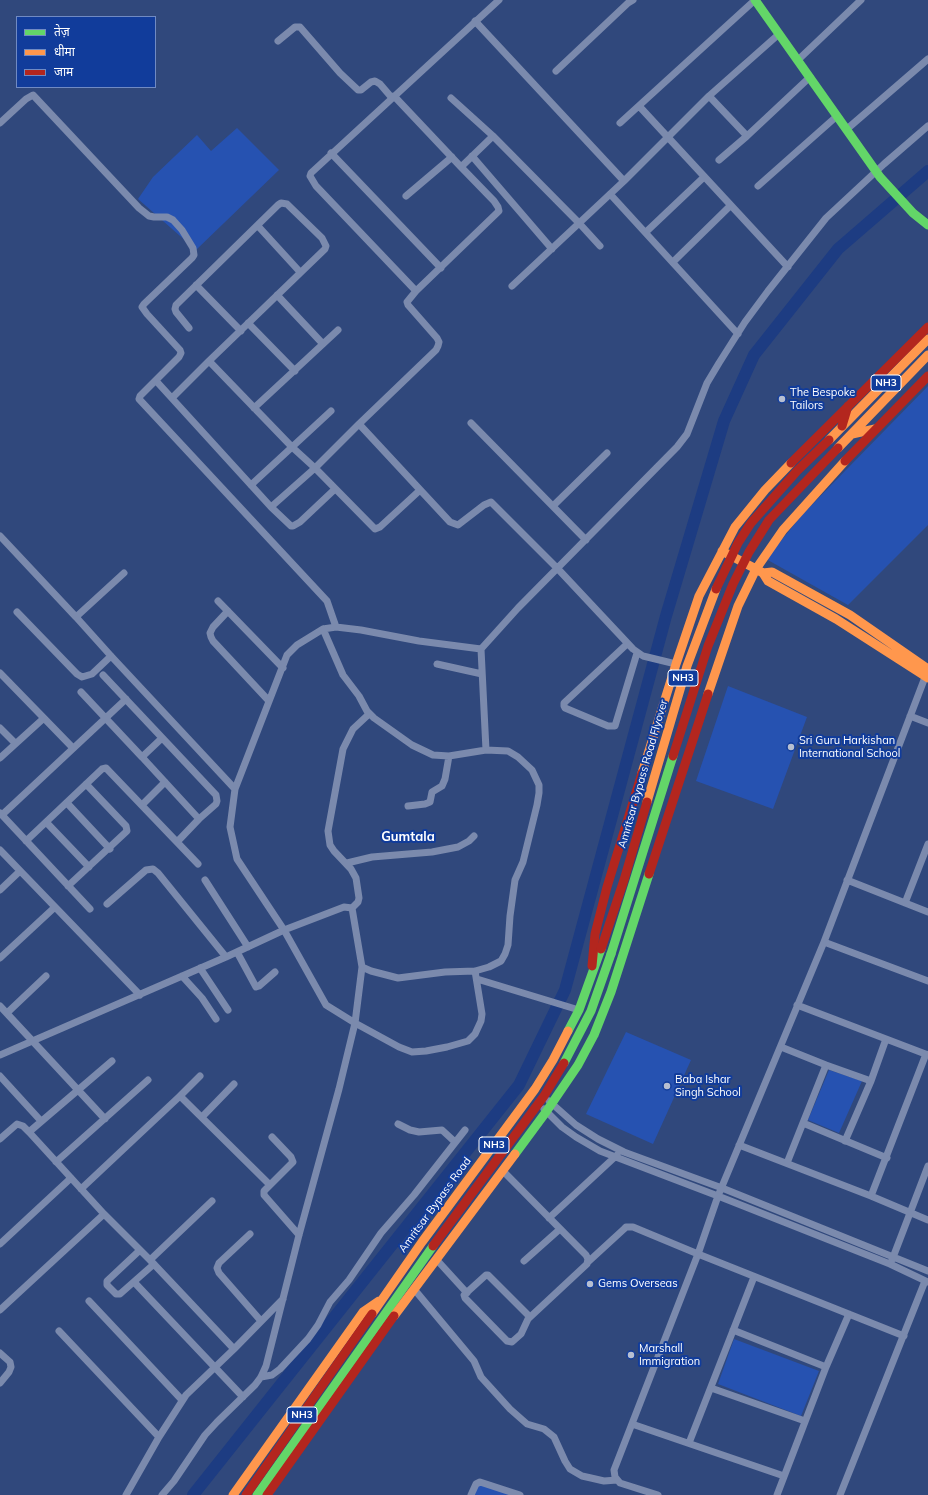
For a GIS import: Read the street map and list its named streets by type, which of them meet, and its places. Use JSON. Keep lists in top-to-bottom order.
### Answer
{
  "streets": {
    "main road": ["NH3", "Amritsar Bypass Road Flyover", "Amritsar Bypass Road"]
  },
  "crossings": [
    ["NH3", "Amritsar Bypass Road Flyover"],
    ["NH3", "Amritsar Bypass Road"],
    ["Amritsar Bypass Road Flyover", "Amritsar Bypass Road"]
  ],
  "districts": ["Gumtala"],
  "places": [
    "The Bespoke Tailors",
    "Sri Guru Harkishan International School",
    "Baba Ishar Singh School",
    "Gems Overseas",
    "Marshall Immigration"
  ],
  "legend": ["तेज़", "धीमा", "जाम"]
}
